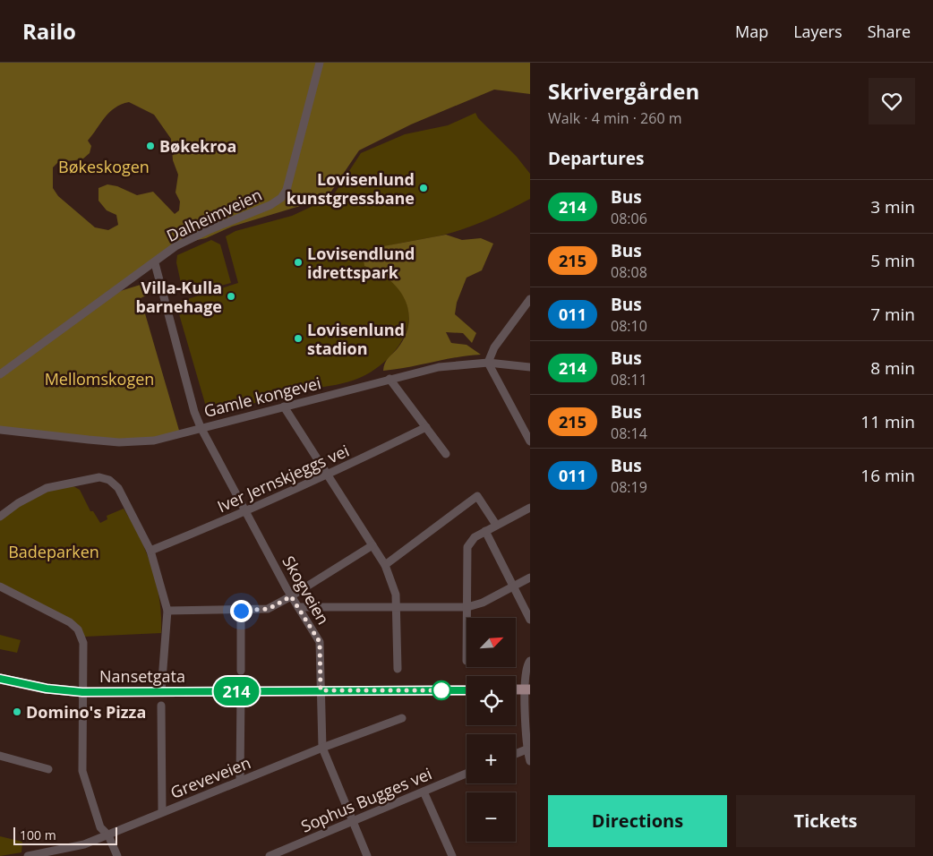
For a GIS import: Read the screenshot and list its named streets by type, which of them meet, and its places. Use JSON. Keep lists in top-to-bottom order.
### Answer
{
  "streets": {
    "main road": ["Nansetgata"],
    "street": [
      "Dalheimveien",
      "Gamle kongevei",
      "Iver Jernskjeggs vei",
      "Skogveien",
      "Greveveien",
      "Sophus Bugges vei"
    ]
  },
  "crossings": [
    ["Dalheimveien", "Skogveien"],
    ["Gamle kongevei", "Skogveien"],
    ["Iver Jernskjeggs vei", "Skogveien"],
    ["Skogveien", "Nansetgata"],
    ["Skogveien", "Greveveien"],
    ["Skogveien", "Sophus Bugges vei"]
  ],
  "parks": ["Bøkeskogen", "Mellomskogen", "Badeparken"],
  "places": [
    "Bøkekroa",
    "Lovisenlund kunstgressbane",
    "Lovisendlund idrettspark",
    "Villa-Kulla barnehage",
    "Lovisenlund stadion",
    "Domino's Pizza"
  ],
  "lines": ["bus line 214"],
  "scale_bar": "100 m",
  "north": "top right",
  "page": {
    "header": "Railo",
    "nav": ["Map", "Layers", "Share"],
    "on_map": "214",
    "heading": [
      ["Skrivergården", "Walk · 4 min · 260 m"],
      "Departures"
    ],
    "list": [
      {
        "mark": "214",
        "name": "Bus",
        "note": "08:06",
        "value": "3 min"
      },
      {
        "mark": "215",
        "name": "Bus",
        "note": "08:08",
        "value": "5 min"
      },
      {
        "mark": "011",
        "name": "Bus",
        "note": "08:10",
        "value": "7 min"
      },
      {
        "mark": "214",
        "name": "Bus",
        "note": "08:11",
        "value": "8 min"
      },
      {
        "mark": "215",
        "name": "Bus",
        "note": "08:14",
        "value": "11 min"
      },
      {
        "mark": "011",
        "name": "Bus",
        "note": "08:19",
        "value": "16 min"
      }
    ],
    "map_buttons": ["+", "−"],
    "buttons": ["Directions", "Tickets"],
    "scale": "100 m"
  }
}
